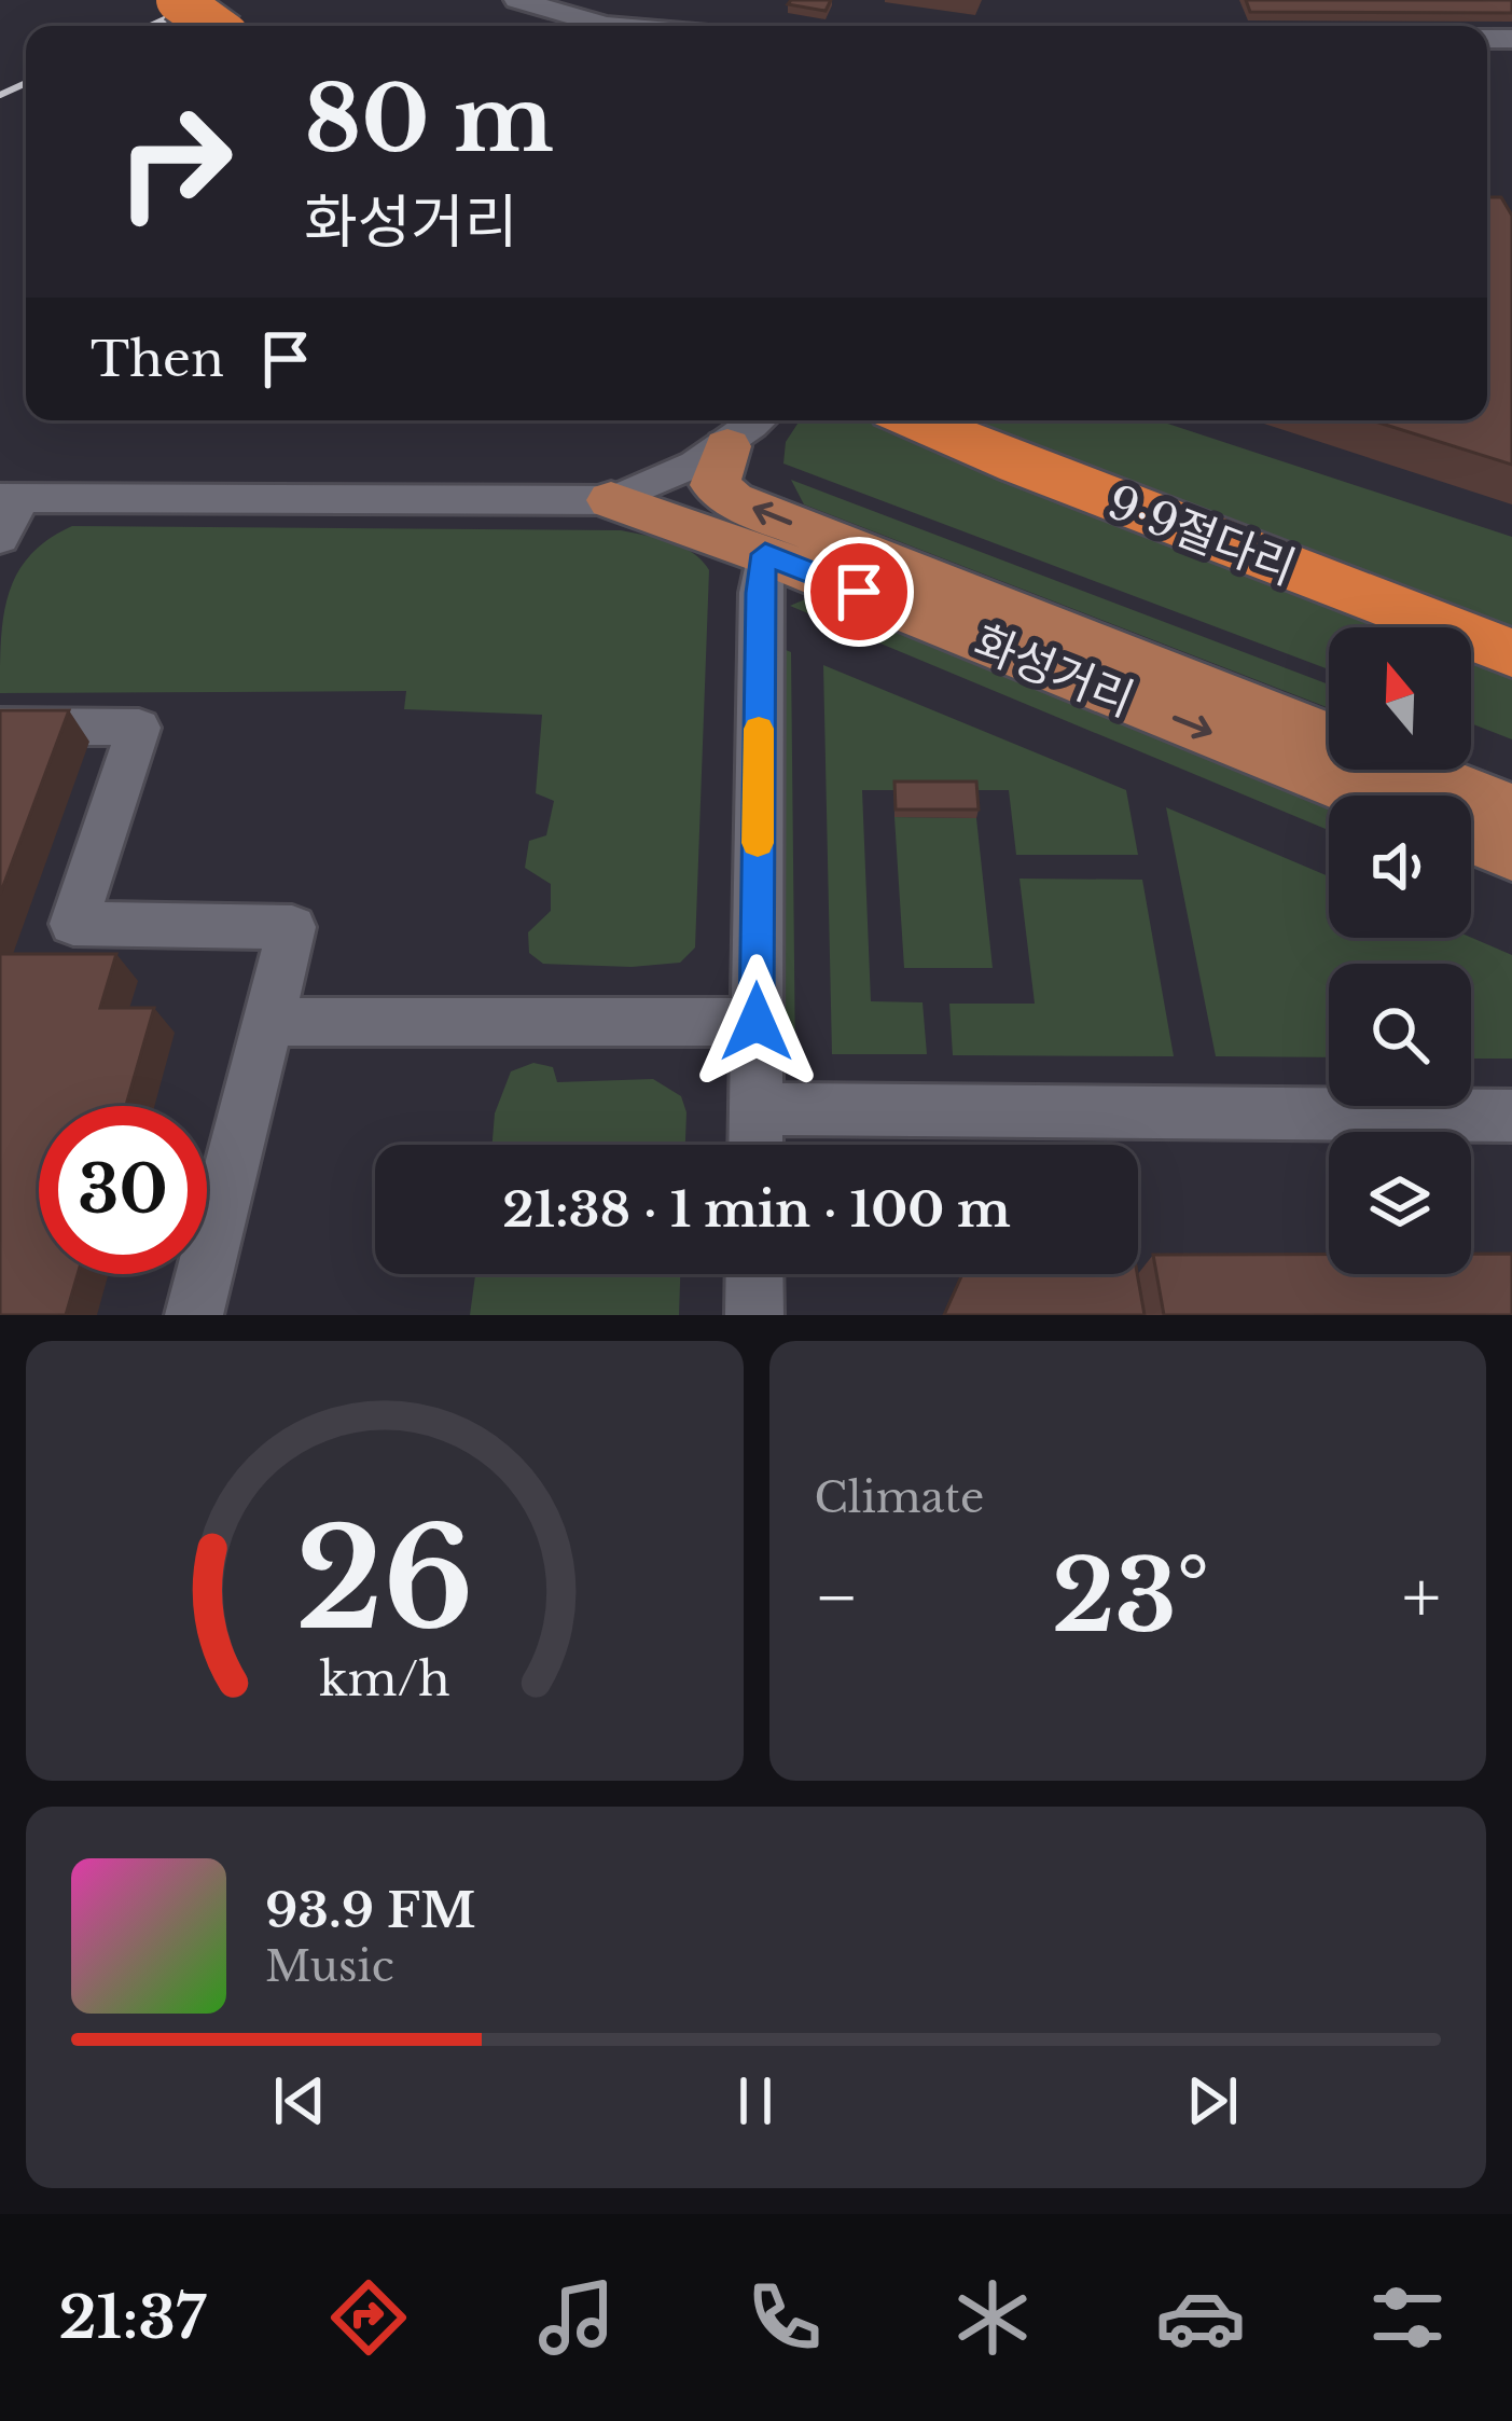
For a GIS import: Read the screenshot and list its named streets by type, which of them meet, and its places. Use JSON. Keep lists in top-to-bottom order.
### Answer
{
  "streets": {
    "highway": ["9·9절다리"],
    "main road": ["화성거리"]
  },
  "north": "top",
  "page": {
    "turn": ["80 m", "화성거리"],
    "then": "Then",
    "limit": "30",
    "trip": "21:38 · 1 min · 100 m",
    "tile": "Climate",
    "heat": ["−", "23°", "+"],
    "song": ["93.9 FM", "Music"],
    "tabs": "21:37",
    "gauge": ["26", "km/h"]
  }
}
